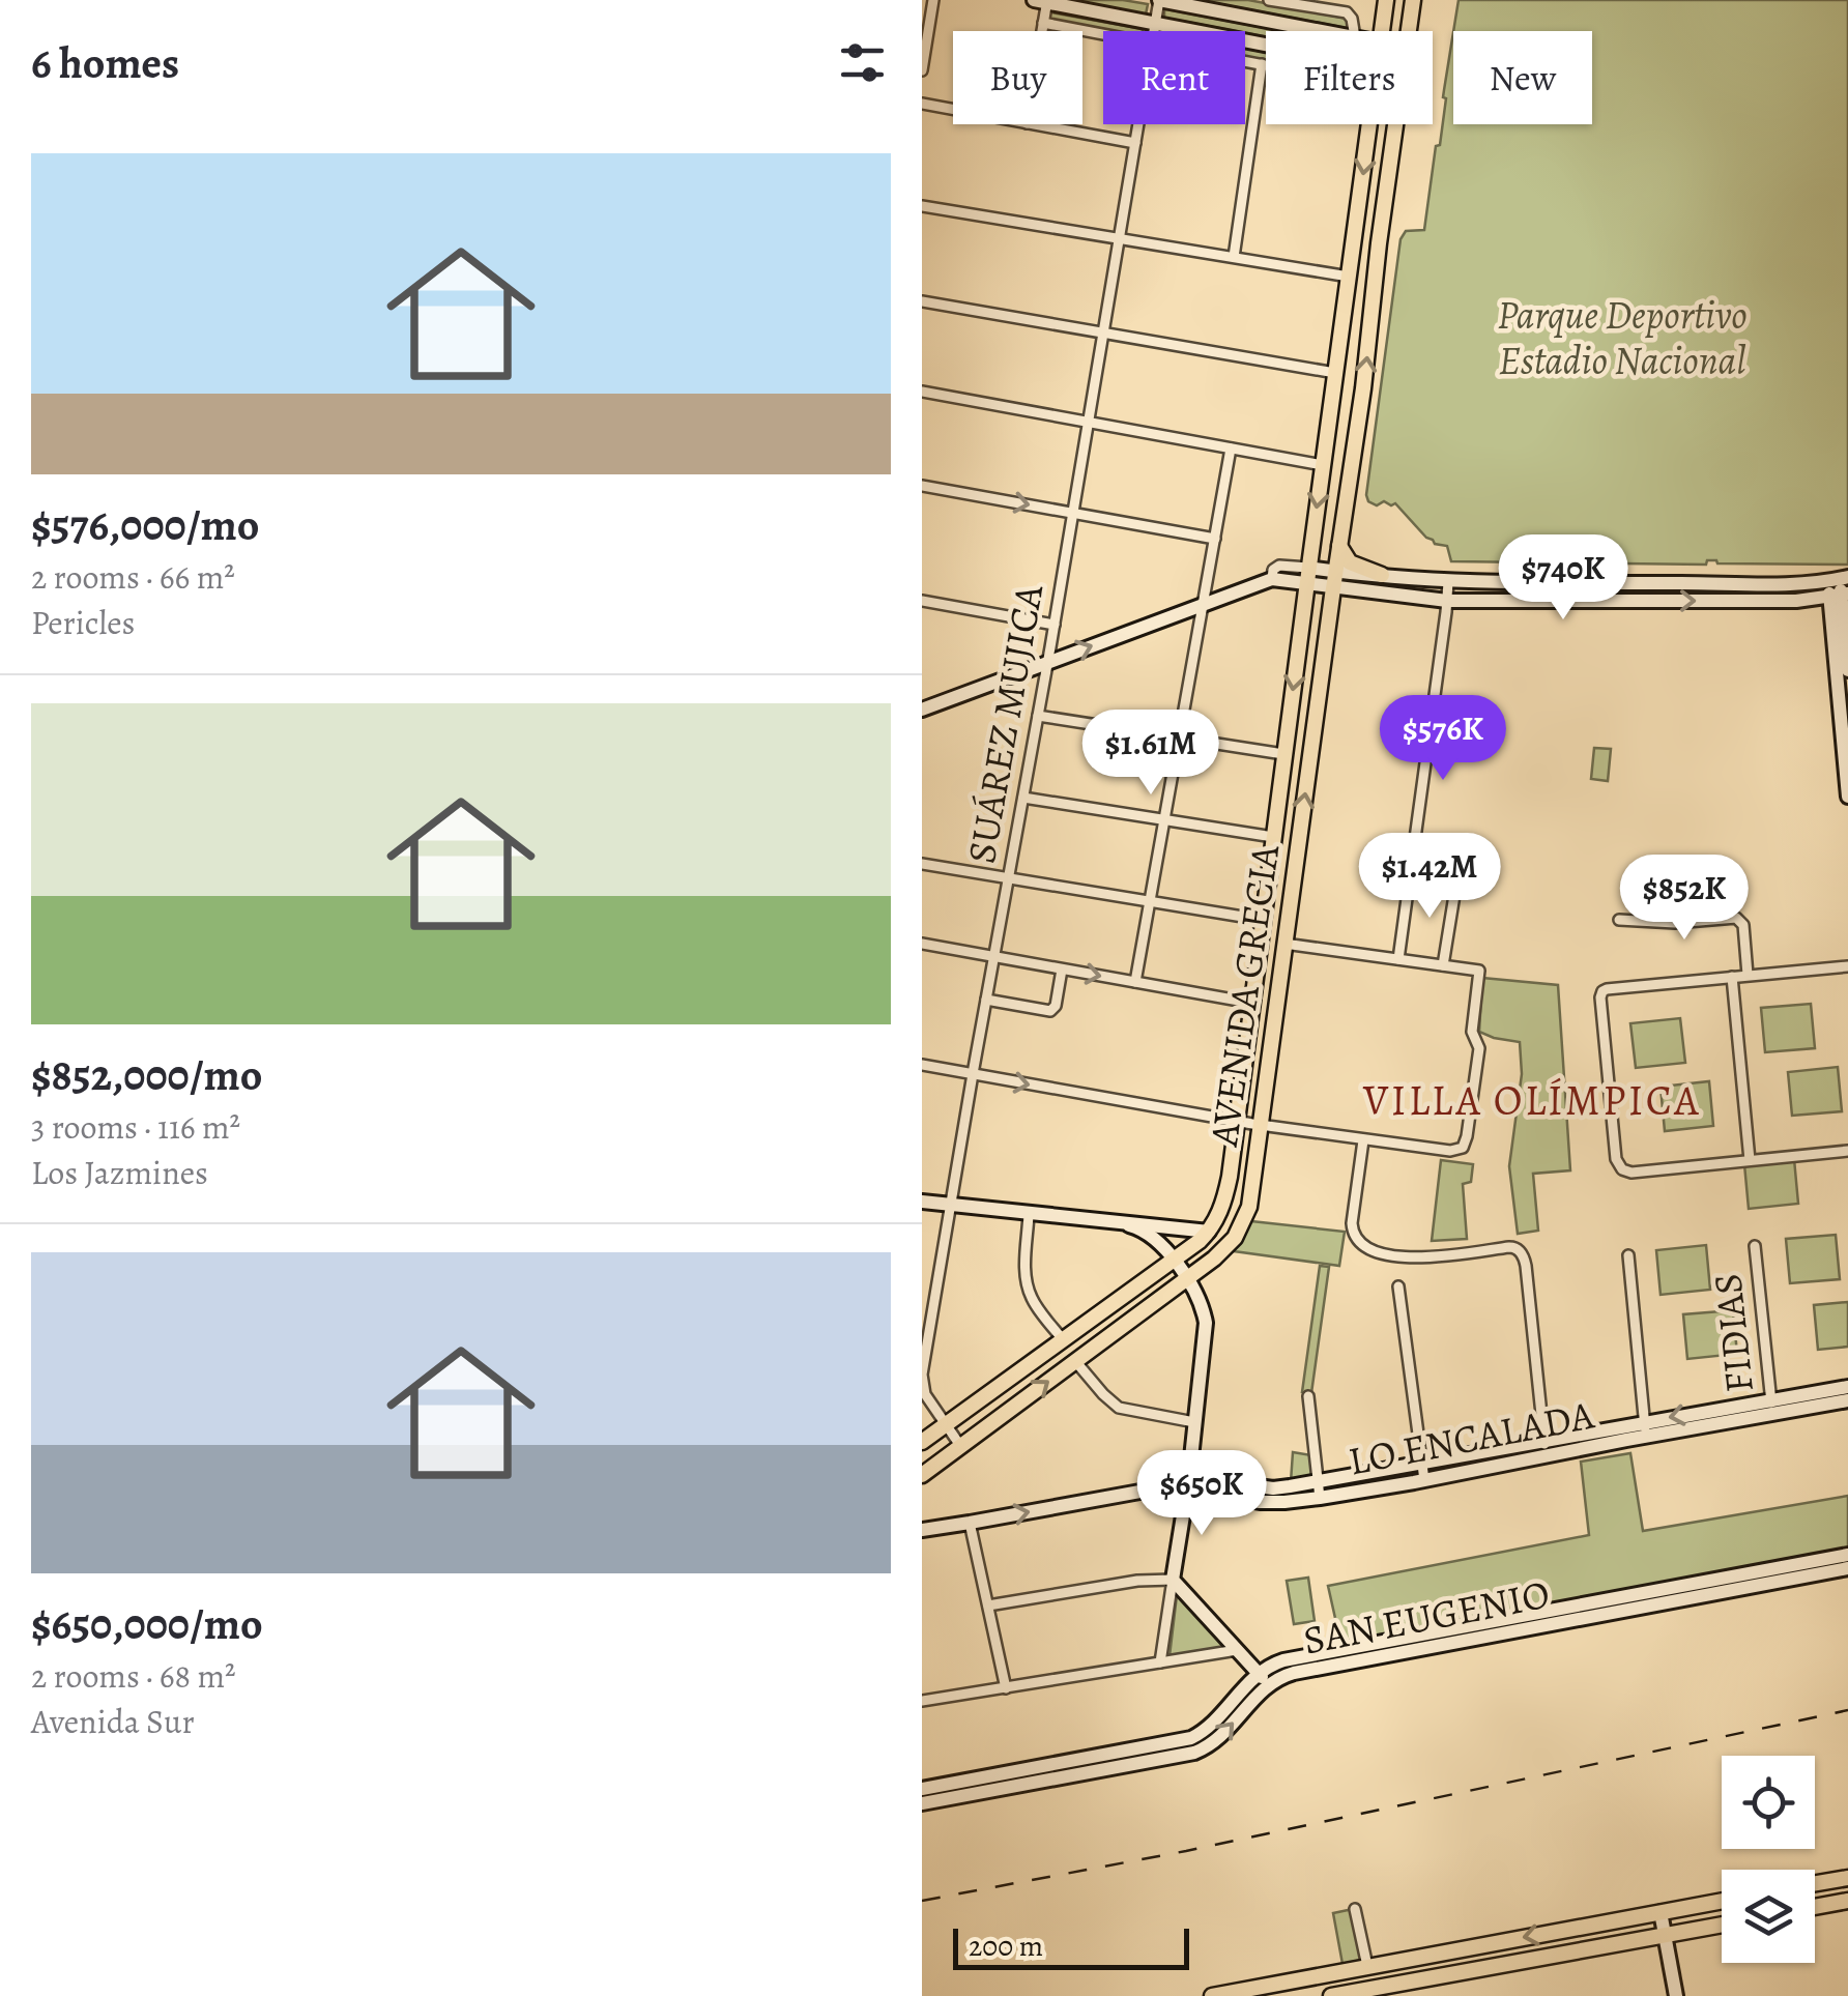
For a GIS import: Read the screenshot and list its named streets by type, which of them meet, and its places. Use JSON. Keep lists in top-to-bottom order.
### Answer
{
  "streets": {
    "main road": ["AVENIDA GRECIA", "LO ENCALADA", "SAN EUGENIO"],
    "street": ["SUÁREZ MUJICA", "FIDIAS"]
  },
  "crossings": [
    ["SUÁREZ MUJICA", "AVENIDA GRECIA"],
    ["FIDIAS", "LO ENCALADA"]
  ],
  "districts": ["VILLA OLÍMPICA"],
  "parks": ["Parque Deportivo Estadio Nacional"],
  "scale_bar": "200 m",
  "page": {
    "heading": "6 homes",
    "chip": [
      "Buy",
      "Rent",
      "Filters",
      "New"
    ],
    "list": [
      {
        "name": "$576,000/mo",
        "note": "2 rooms · 66 m² · Pericles"
      },
      {
        "name": "$852,000/mo",
        "note": "3 rooms · 116 m² · Los Jazmines"
      },
      {
        "name": "$650,000/mo",
        "note": "2 rooms · 68 m² · Avenida Sur"
      }
    ],
    "price": [
      "$740K",
      "$576K",
      "$1.61M",
      "$1.42M",
      "$852K",
      "$650K"
    ],
    "scale": "200 m"
  }
}
